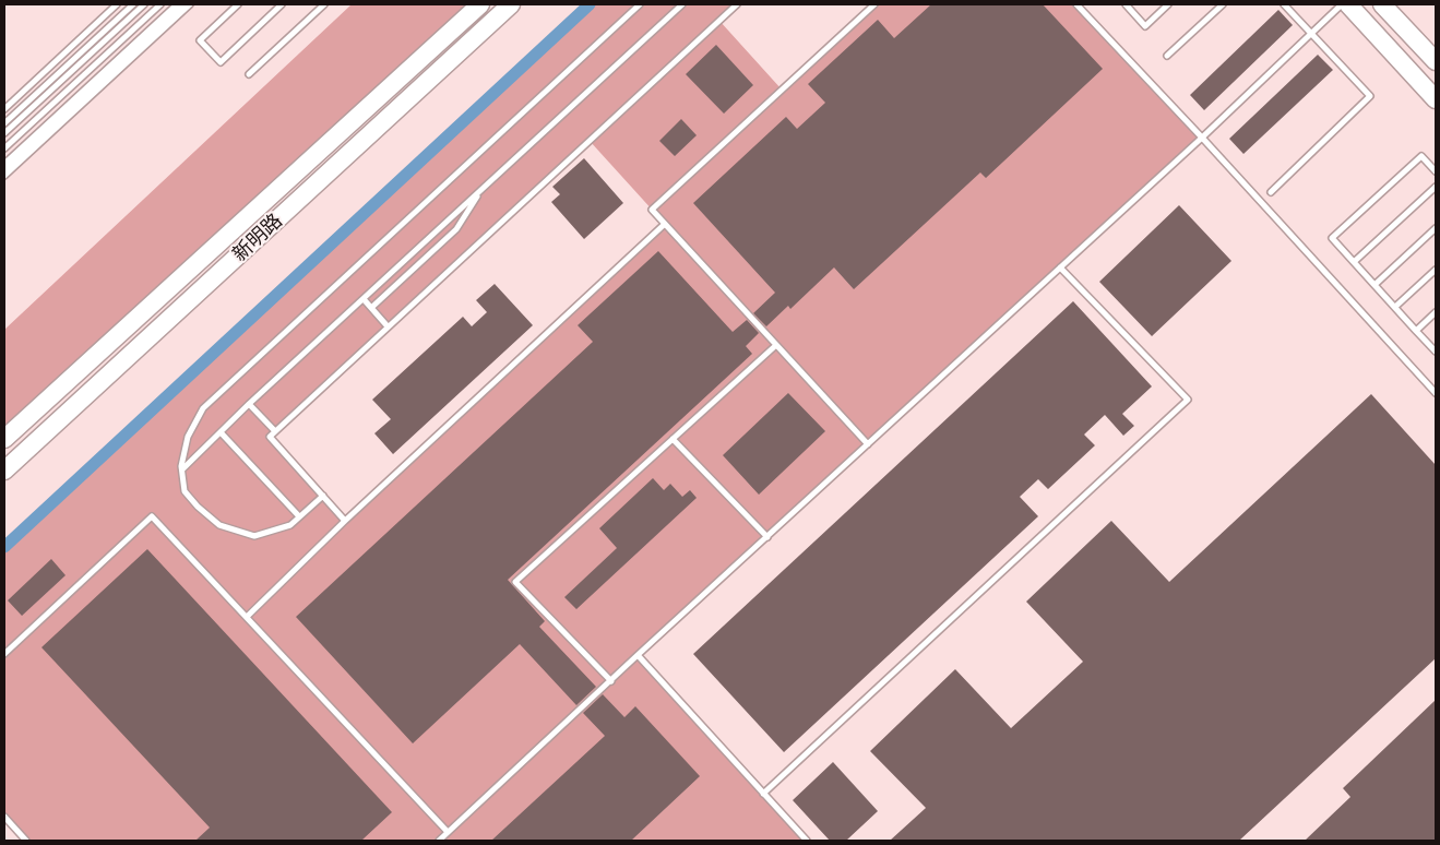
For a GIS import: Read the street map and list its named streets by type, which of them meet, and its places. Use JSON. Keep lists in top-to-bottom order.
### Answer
{
  "streets": {
    "main road": ["新明路"]
  }
}
